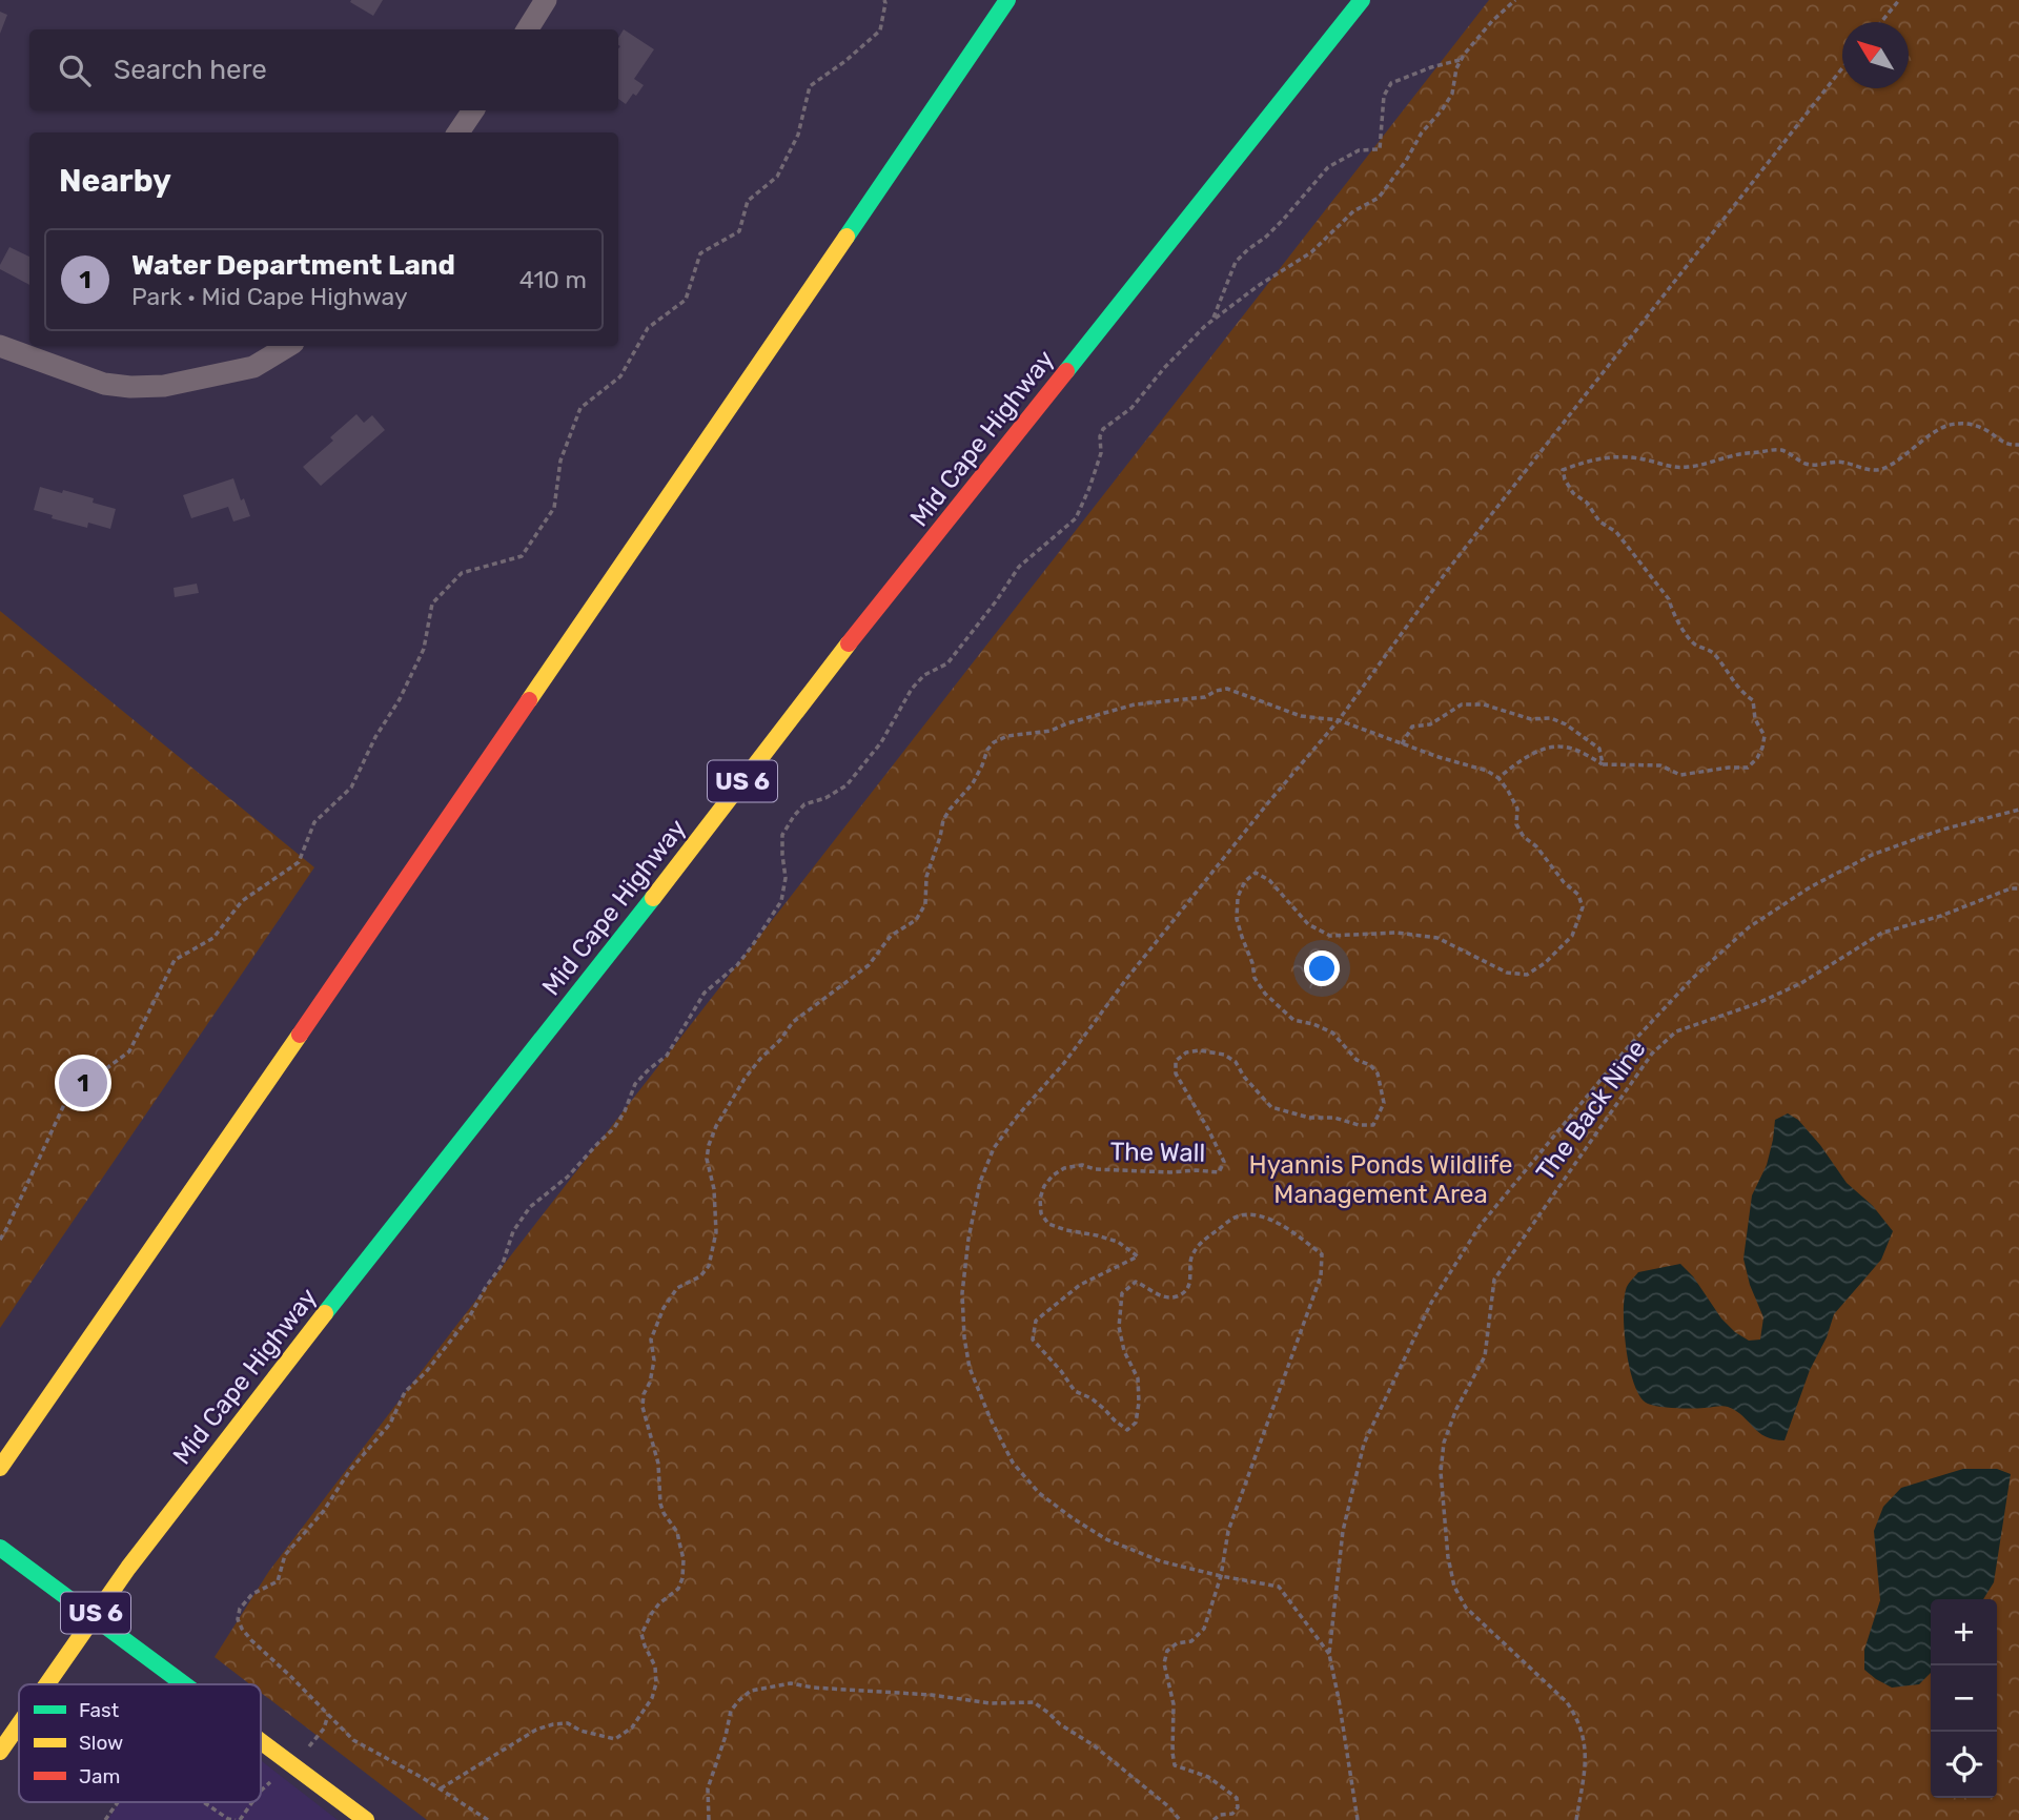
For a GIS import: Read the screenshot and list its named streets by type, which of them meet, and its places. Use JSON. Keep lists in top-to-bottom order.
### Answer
{
  "streets": {
    "main road": ["Mid Cape Highway", "US 6"],
    "path": ["The Back Nine", "The Wall"]
  },
  "parks": ["Hyannis Ponds Wildlife Management Area"],
  "legend": ["Fast", "Slow", "Jam"],
  "north": "top left",
  "page": {
    "search": "Search here",
    "heading": "Nearby",
    "list": [
      {
        "mark": "1",
        "name": "Water Department Land",
        "note": "Park · Mid Cape Highway",
        "value": "410 m"
      }
    ],
    "pins": "1",
    "map_buttons": ["+", "−"]
  }
}
